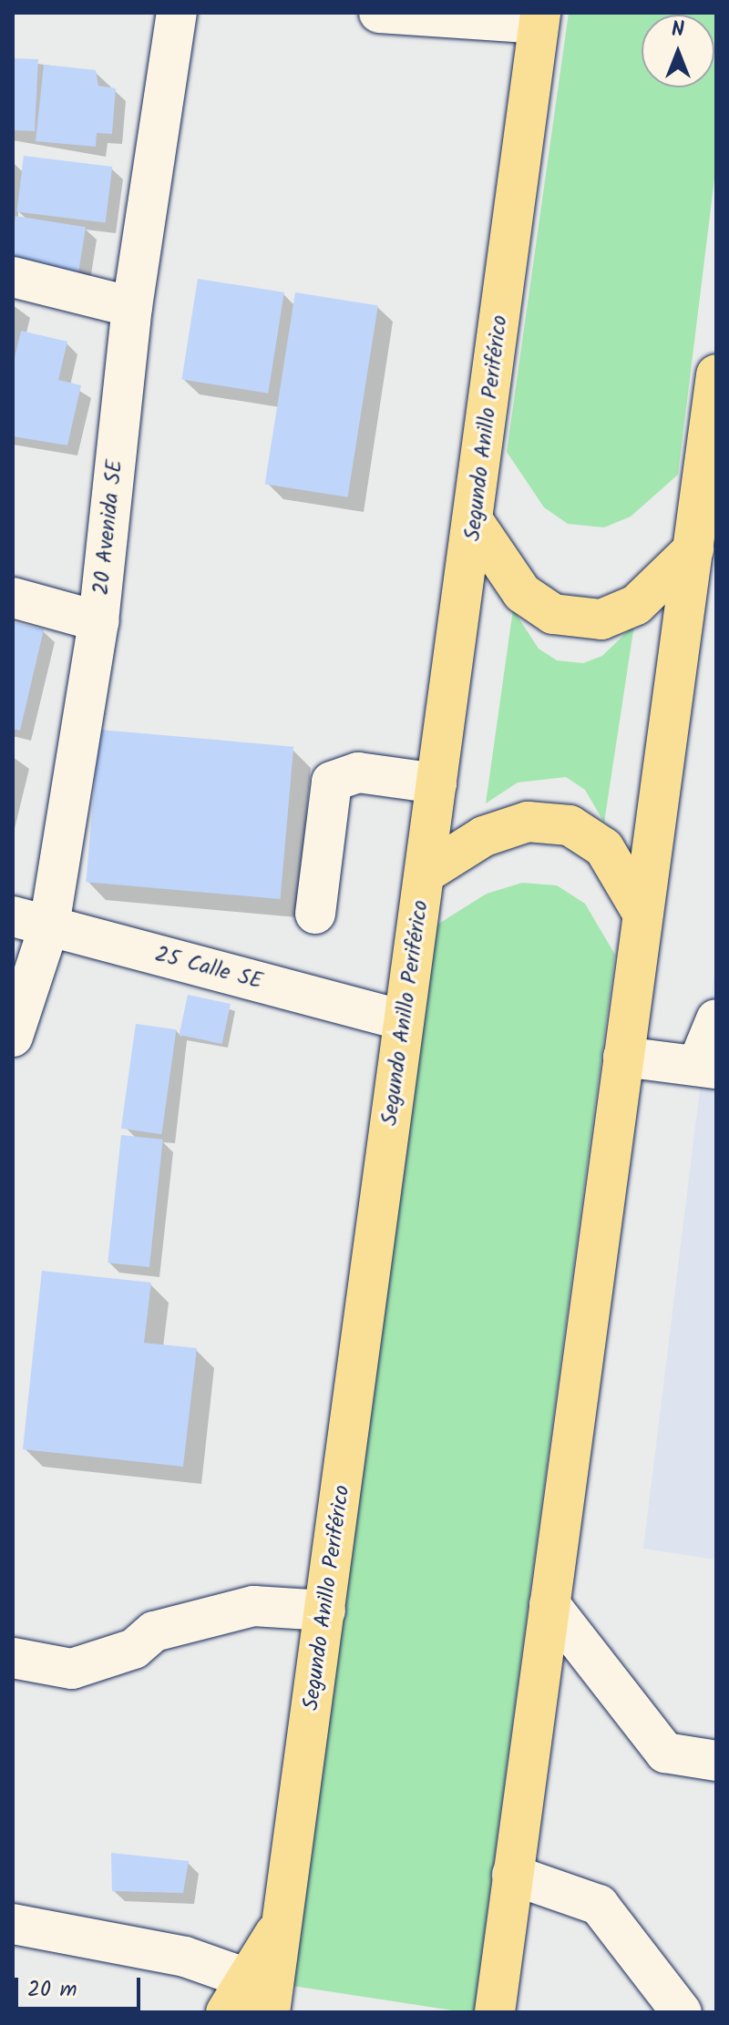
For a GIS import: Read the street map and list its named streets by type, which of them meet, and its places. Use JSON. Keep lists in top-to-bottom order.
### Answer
{
  "streets": {
    "main road": ["Segundo Anillo Periférico"],
    "street": ["20 Avenida SE", "25 Calle SE"]
  },
  "crossings": [
    ["Segundo Anillo Periférico", "25 Calle SE"],
    ["20 Avenida SE", "25 Calle SE"]
  ],
  "scale_bar": "20 m",
  "north": "top"
}
